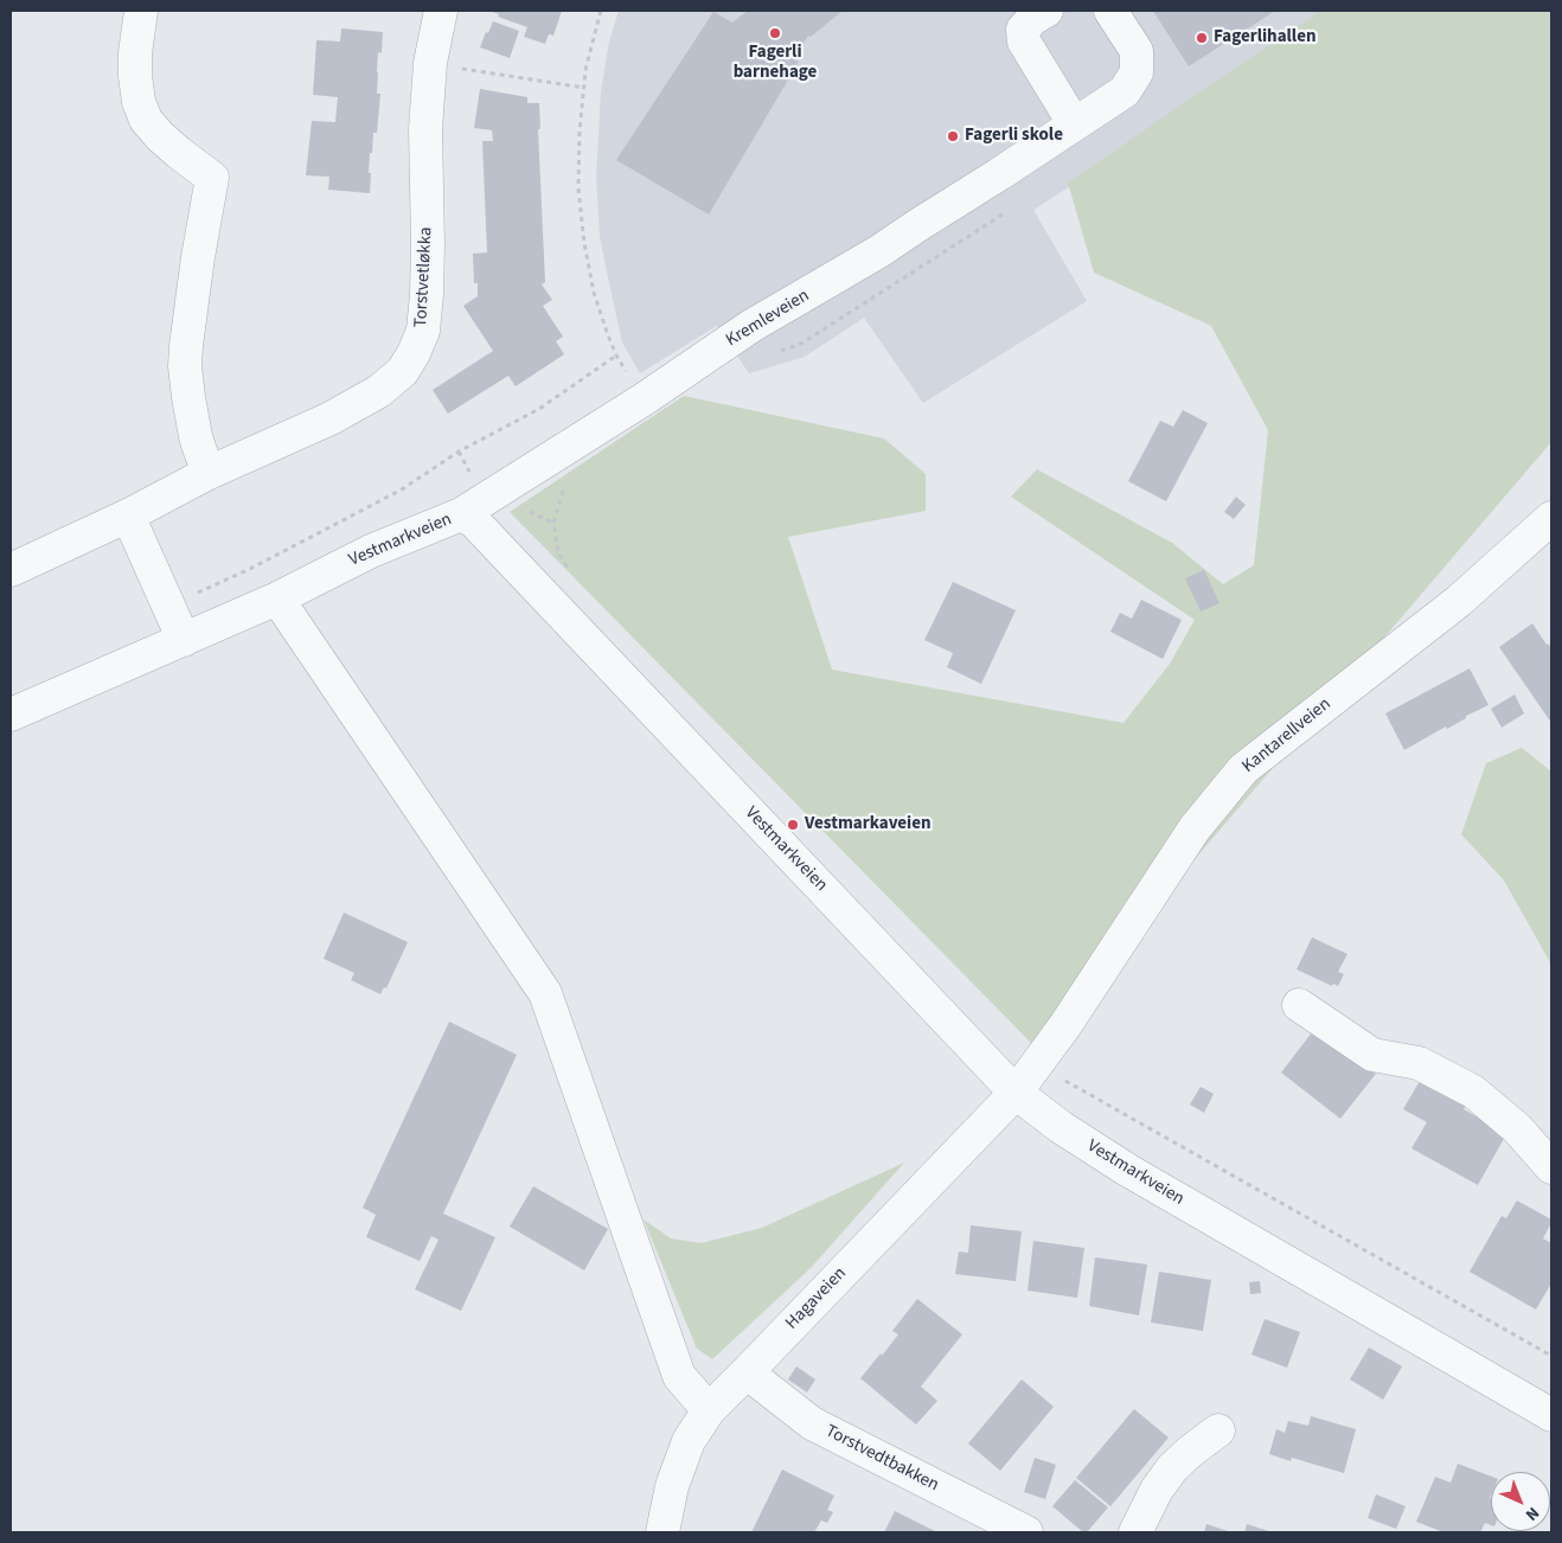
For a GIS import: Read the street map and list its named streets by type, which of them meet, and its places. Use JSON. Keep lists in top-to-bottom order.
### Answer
{
  "streets": {
    "street": [
      "Torstvetløkka",
      "Kremleveien",
      "Vestmarkveien",
      "Kantarellveien",
      "Hagaveien",
      "Torstvedtbakken"
    ]
  },
  "crossings": [
    ["Kremleveien", "Vestmarkveien"],
    ["Vestmarkveien", "Kantarellveien"],
    ["Vestmarkveien", "Hagaveien"],
    ["Kantarellveien", "Hagaveien"],
    ["Hagaveien", "Torstvedtbakken"]
  ],
  "places": [
    "Fagerli barnehage",
    "Fagerlihallen",
    "Fagerli skole",
    "Vestmarkaveien"
  ],
  "north": "bottom right"
}
